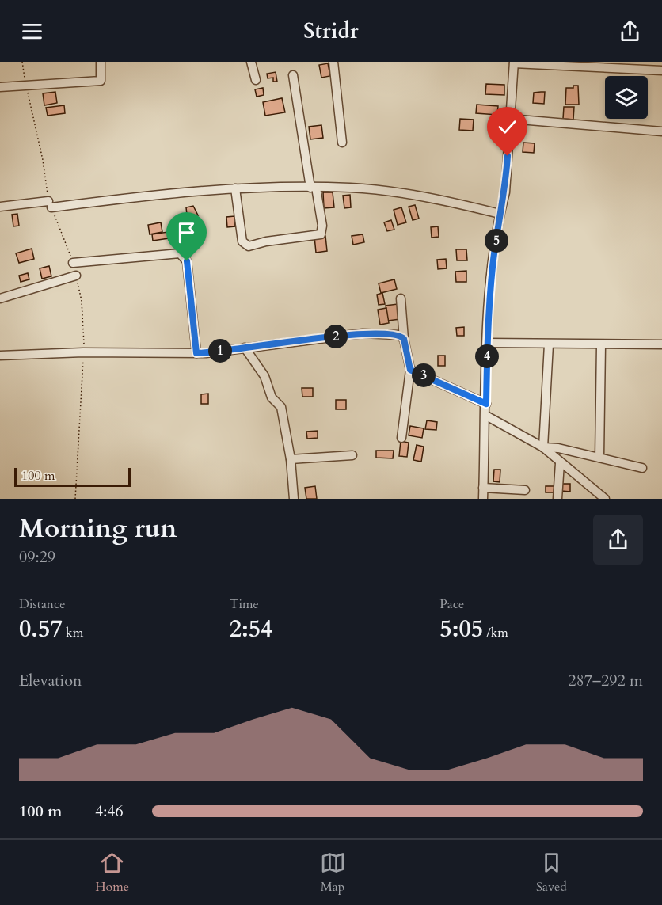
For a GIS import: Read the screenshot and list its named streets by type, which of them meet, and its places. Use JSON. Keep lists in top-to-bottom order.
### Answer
{
  "scale_bar": "100 m",
  "page": {
    "header": "Stridr",
    "pins": [
      "5",
      "2",
      "1",
      "4",
      "3"
    ],
    "scale": "100 m",
    "heading": ["Morning run", "09:29"],
    "stats": [
      ["Distance", "0.57 km"],
      ["Time", "2:54"],
      ["Pace", "5:05 /km"]
    ],
    "chart": ["Elevation", "287–292 m"],
    "list": [
      {
        "name": "100 m",
        "note": "4:46"
      }
    ],
    "tabs": ["Home", "Map", "Saved"]
  }
}
